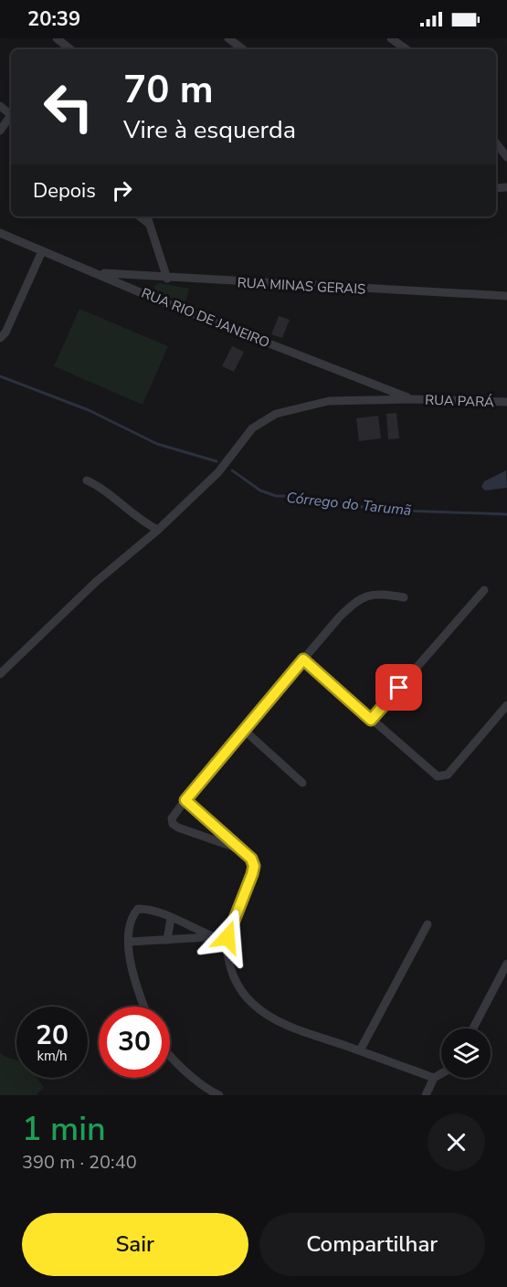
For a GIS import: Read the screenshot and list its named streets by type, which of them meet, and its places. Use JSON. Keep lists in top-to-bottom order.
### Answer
{
  "streets": {
    "street": ["RUA MINAS GERAIS", "RUA RIO DE JANEIRO", "RUA PARÁ"]
  },
  "crossings": [
    ["RUA MINAS GERAIS", "RUA RIO DE JANEIRO"],
    ["RUA RIO DE JANEIRO", "RUA PARÁ"]
  ],
  "water": ["Córrego do Tarumã"],
  "page": {
    "status": "20:39",
    "turn": ["70 m", "Vire à esquerda"],
    "then": "Depois",
    "speed": "20 km/h",
    "limit": "30",
    "heading": ["1 min", "390 m · 20:40"],
    "buttons": ["Sair", "Compartilhar"]
  }
}
